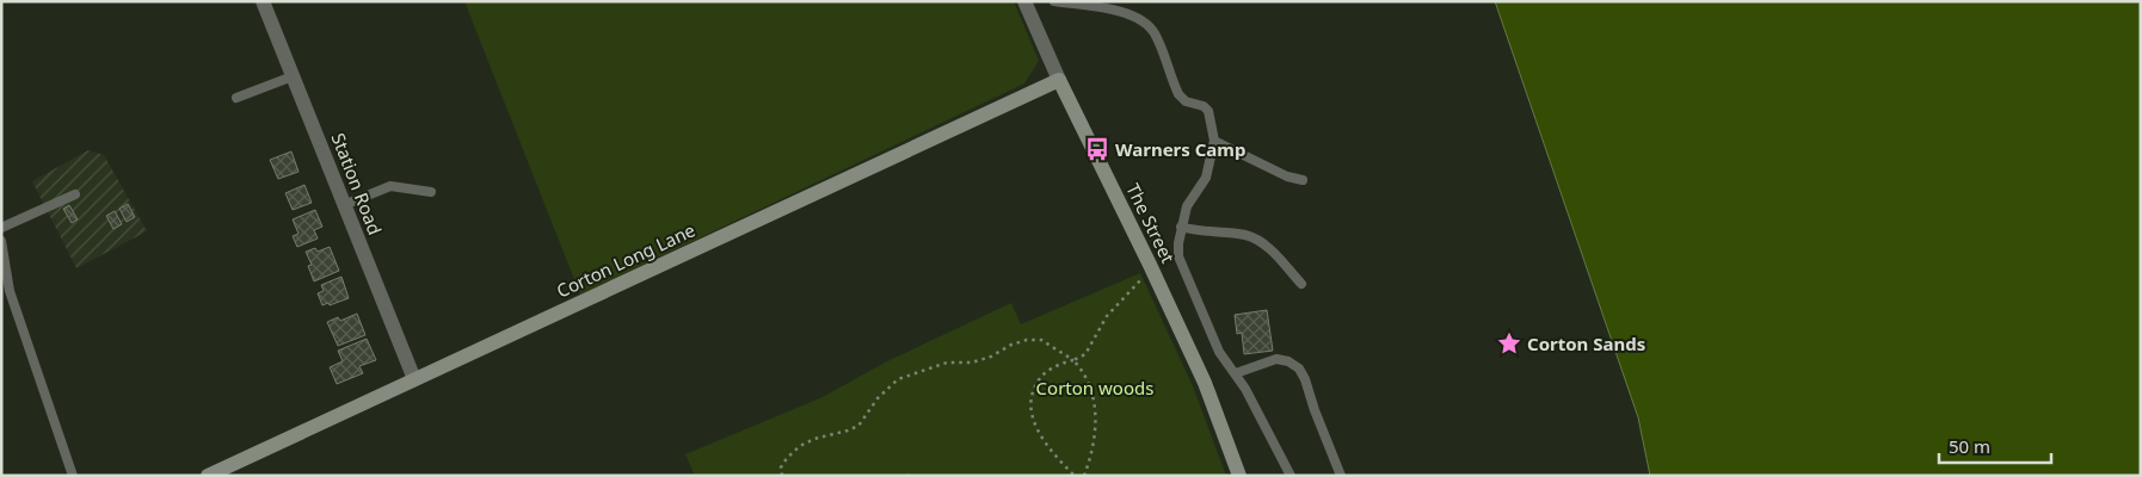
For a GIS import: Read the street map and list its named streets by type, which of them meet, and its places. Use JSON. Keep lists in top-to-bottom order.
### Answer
{
  "streets": {
    "main road": ["The Street", "Corton Long Lane"],
    "street": ["Station Road"]
  },
  "crossings": [
    ["Station Road", "Corton Long Lane"],
    ["The Street", "Corton Long Lane"]
  ],
  "parks": ["Corton woods"],
  "places": {
    "bus stop": ["Warners Camp"],
    "place": ["Corton Sands"]
  },
  "scale_bar": "50 m"
}
